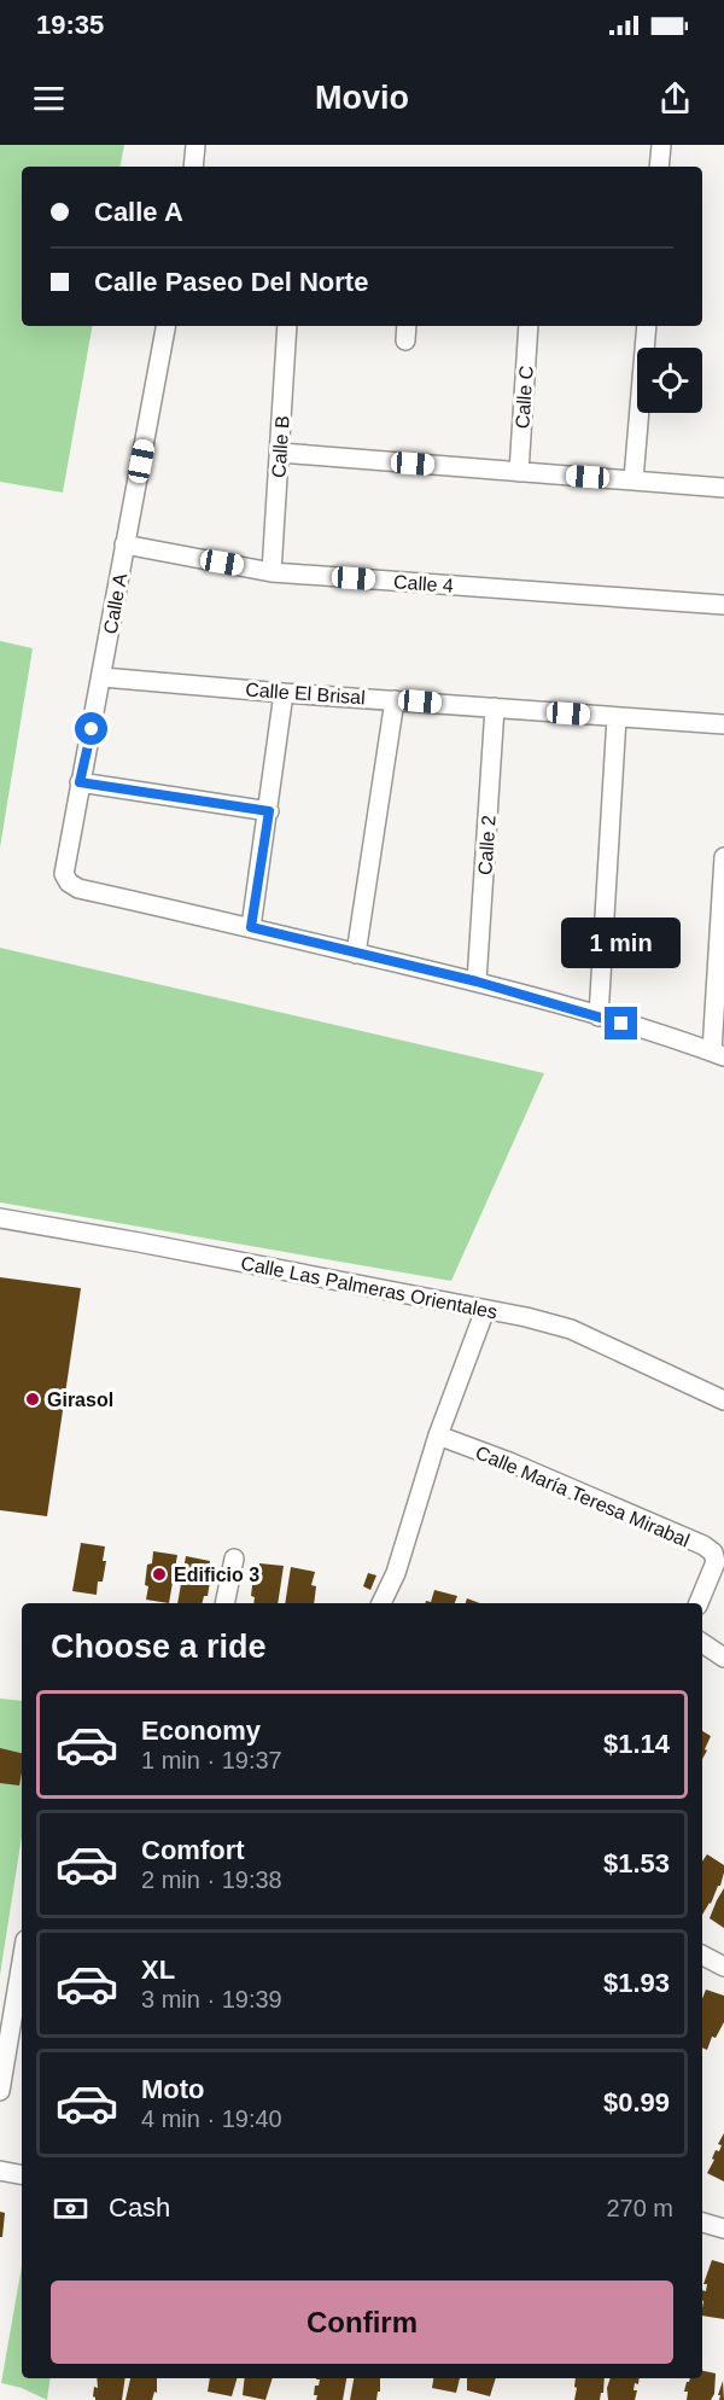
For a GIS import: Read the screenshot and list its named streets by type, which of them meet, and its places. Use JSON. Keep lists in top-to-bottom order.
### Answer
{
  "streets": {
    "street": [
      "Calle C",
      "Calle B",
      "Calle 4",
      "Calle A",
      "Calle El Brisal",
      "Calle 2",
      "Calle Las Palmeras Orientales",
      "Calle María Teresa Mirabal"
    ]
  },
  "crossings": [
    ["Calle B", "Calle 4"],
    ["Calle 4", "Calle A"],
    ["Calle A", "Calle El Brisal"],
    ["Calle El Brisal", "Calle 2"]
  ],
  "places": ["Girasol", "Edificio 3"],
  "page": {
    "status": "19:35",
    "header": "Movio",
    "banner": ["Calle A", "Calle Paseo Del Norte"],
    "bubble": "1 min",
    "heading": "Choose a ride",
    "list": [
      {
        "name": "Economy",
        "note": "1 min · 19:37",
        "value": "$1.14"
      },
      {
        "name": "Comfort",
        "note": "2 min · 19:38",
        "value": "$1.53"
      },
      {
        "name": "XL",
        "note": "3 min · 19:39",
        "value": "$1.93"
      },
      {
        "name": "Moto",
        "note": "4 min · 19:40",
        "value": "$0.99"
      }
    ],
    "pay": ["Cash", "270 m"],
    "buttons": "Confirm"
  }
}
